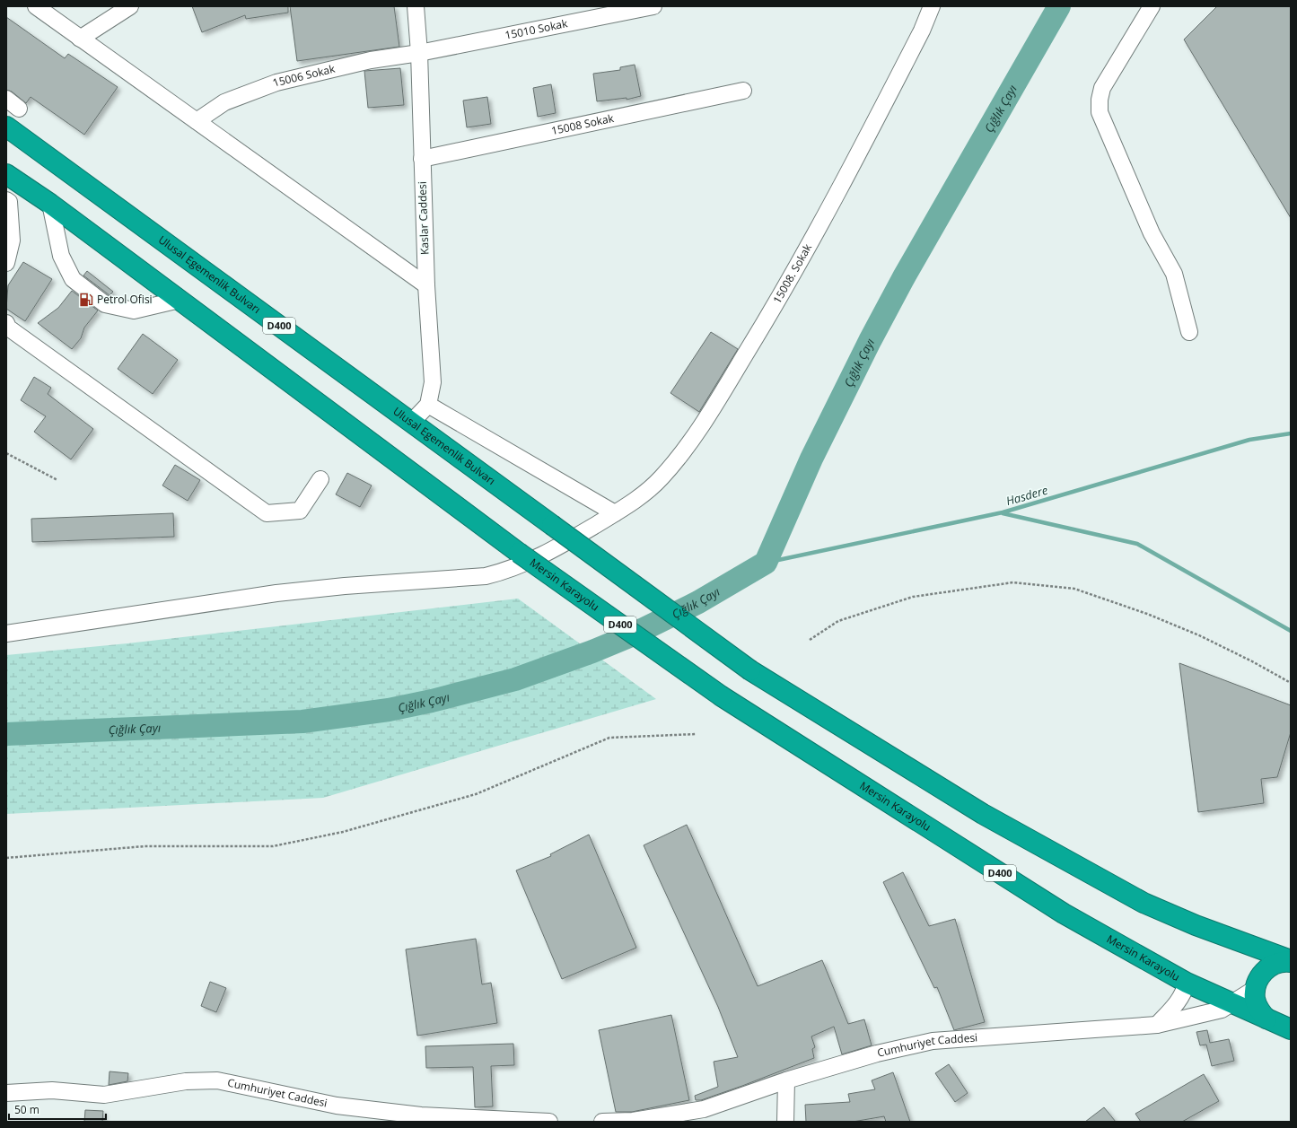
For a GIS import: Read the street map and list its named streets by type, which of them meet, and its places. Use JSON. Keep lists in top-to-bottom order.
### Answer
{
  "streets": {
    "highway": ["Ulusal Egemenlik Bulvarı", "D400", "Mersin Karayolu"],
    "street": [
      "15010 Sokak",
      "15006 Sokak",
      "15008 Sokak",
      "Kaslar Caddesi",
      "15008. Sokak",
      "Cumhuriyet Caddesi"
    ]
  },
  "crossings": [
    ["15010 Sokak", "15006 Sokak"],
    ["15010 Sokak", "Kaslar Caddesi"],
    ["15006 Sokak", "Kaslar Caddesi"],
    ["15008 Sokak", "Kaslar Caddesi"],
    ["D400", "Mersin Karayolu"],
    ["Mersin Karayolu", "Cumhuriyet Caddesi"]
  ],
  "water": ["Çığlık Çayı", "Hasdere"],
  "places": {
    "fuel station": ["Petrol Ofisi"]
  },
  "scale_bar": "50 m"
}
